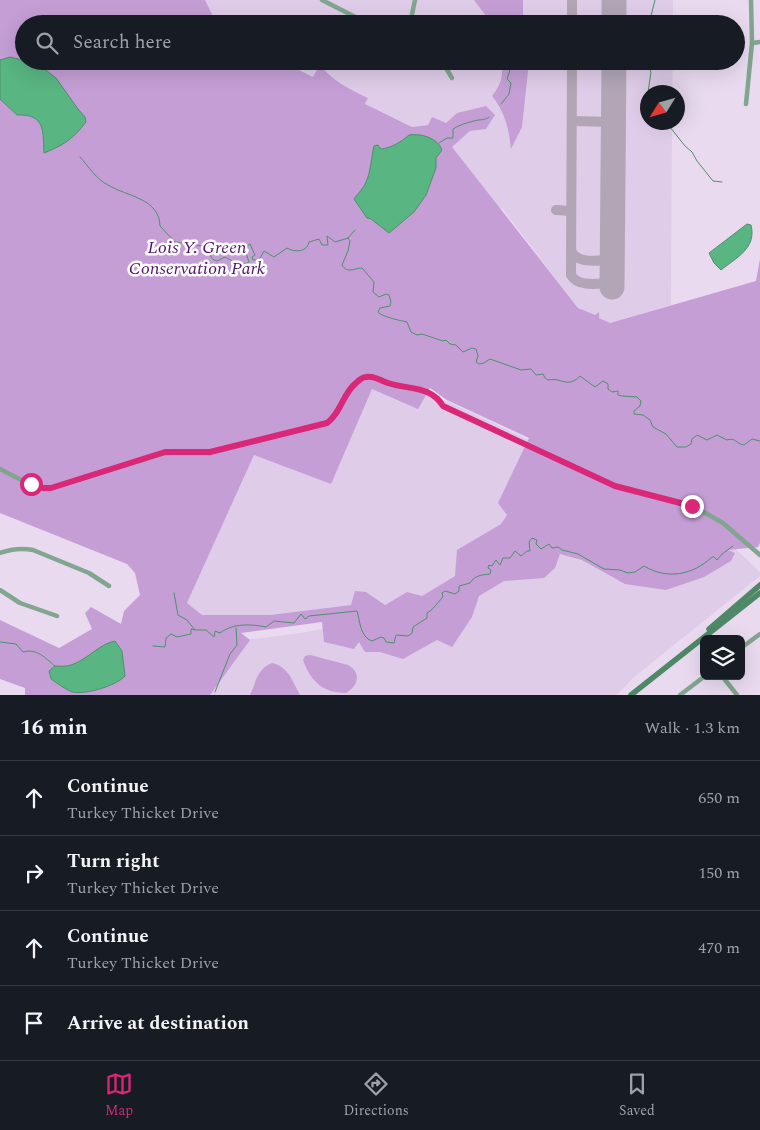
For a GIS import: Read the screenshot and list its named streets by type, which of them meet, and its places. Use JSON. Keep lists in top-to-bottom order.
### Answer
{
  "parks": ["Lois Y. Green Conservation Park"],
  "north": "bottom left",
  "page": {
    "search": "Search here",
    "heading": ["16 min", "Walk · 1.3 km"],
    "list": [
      ["Continue", "Turkey Thicket Drive", "650 m"],
      ["Turn right", "Turkey Thicket Drive", "150 m"],
      ["Continue", "Turkey Thicket Drive", "470 m"],
      "Arrive at destination"
    ],
    "nav": ["Map", "Directions", "Saved"]
  }
}
